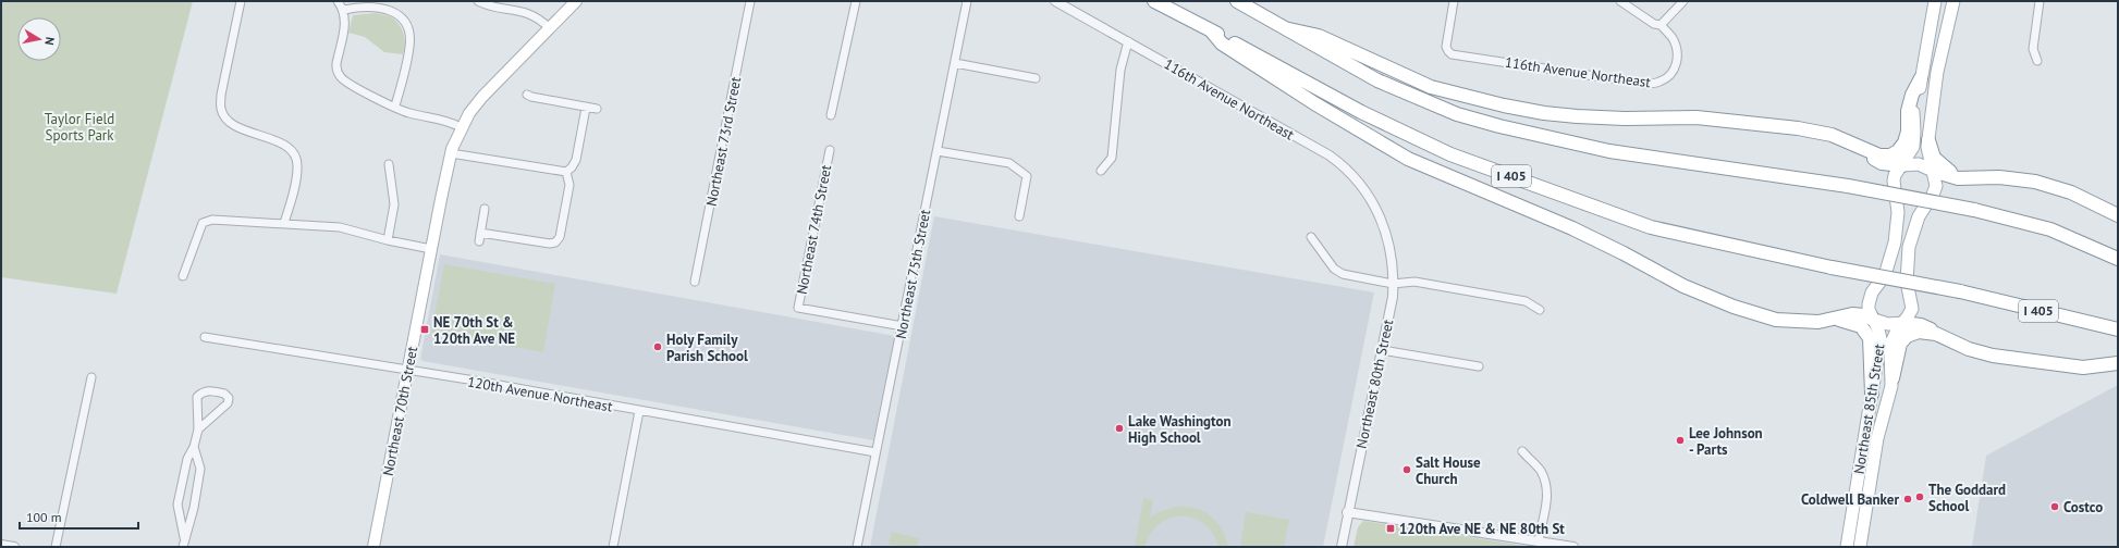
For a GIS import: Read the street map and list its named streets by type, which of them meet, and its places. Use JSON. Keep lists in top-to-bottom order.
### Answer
{
  "streets": {
    "highway": ["I 405"],
    "main road": ["Northeast 85th Street", "Northeast 70th Street"],
    "street": [
      "116th Avenue Northeast",
      "Northeast 73rd Street",
      "Northeast 74th Street",
      "Northeast 75th Street",
      "Northeast 80th Street",
      "120th Avenue Northeast"
    ]
  },
  "crossings": [
    ["116th Avenue Northeast", "Northeast 80th Street"],
    ["Northeast 74th Street", "Northeast 75th Street"],
    ["Northeast 75th Street", "120th Avenue Northeast"],
    ["120th Avenue Northeast", "Northeast 70th Street"]
  ],
  "parks": ["Taylor Field Sports Park"],
  "places": {
    "transit": ["NE 70th St & 120th Ave NE", "120th Ave NE & NE 80th St"],
    "other": [
      "Holy Family Parish School",
      "Lake Washington High School",
      "Lee Johnson - Parts",
      "Salt House Church",
      "The Goddard School",
      "Coldwell Banker",
      "Costco"
    ]
  },
  "scale_bar": "100 m",
  "north": "right"
}
